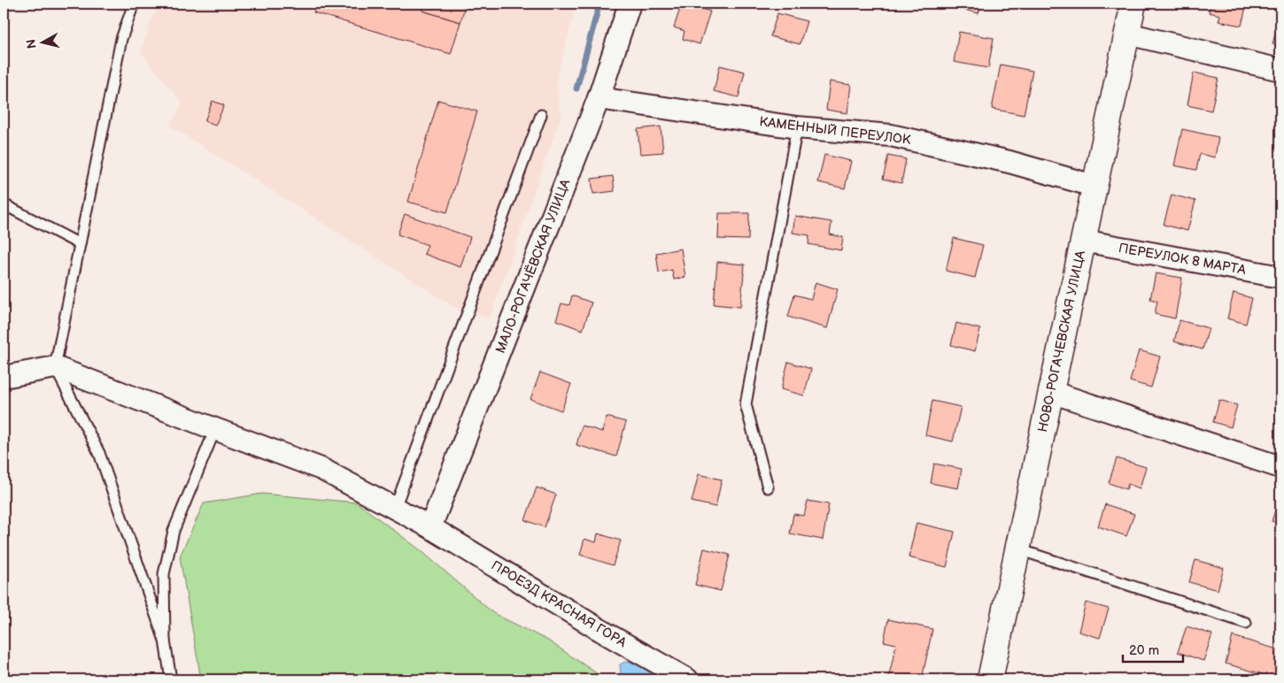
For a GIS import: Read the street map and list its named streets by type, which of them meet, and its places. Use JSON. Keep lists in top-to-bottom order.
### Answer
{
  "streets": {
    "main road": ["НОВО-РОГАЧЕВСКАЯ УЛИЦА"],
    "street": [
      "КАМЕННЫЙ ПЕРЕУЛОК",
      "ПЕРЕУЛОК 8 МАРТА",
      "МАЛО-РОГАЧЁВСКАЯ УЛИЦА",
      "ПРОЕЗД КРАСНАЯ ГОРА"
    ]
  },
  "crossings": [
    ["КАМЕННЫЙ ПЕРЕУЛОК", "МАЛО-РОГАЧЁВСКАЯ УЛИЦА"],
    ["КАМЕННЫЙ ПЕРЕУЛОК", "НОВО-РОГАЧЕВСКАЯ УЛИЦА"],
    ["ПЕРЕУЛОК 8 МАРТА", "НОВО-РОГАЧЕВСКАЯ УЛИЦА"],
    ["МАЛО-РОГАЧЁВСКАЯ УЛИЦА", "ПРОЕЗД КРАСНАЯ ГОРА"]
  ],
  "scale_bar": "20 m",
  "north": "left"
}
